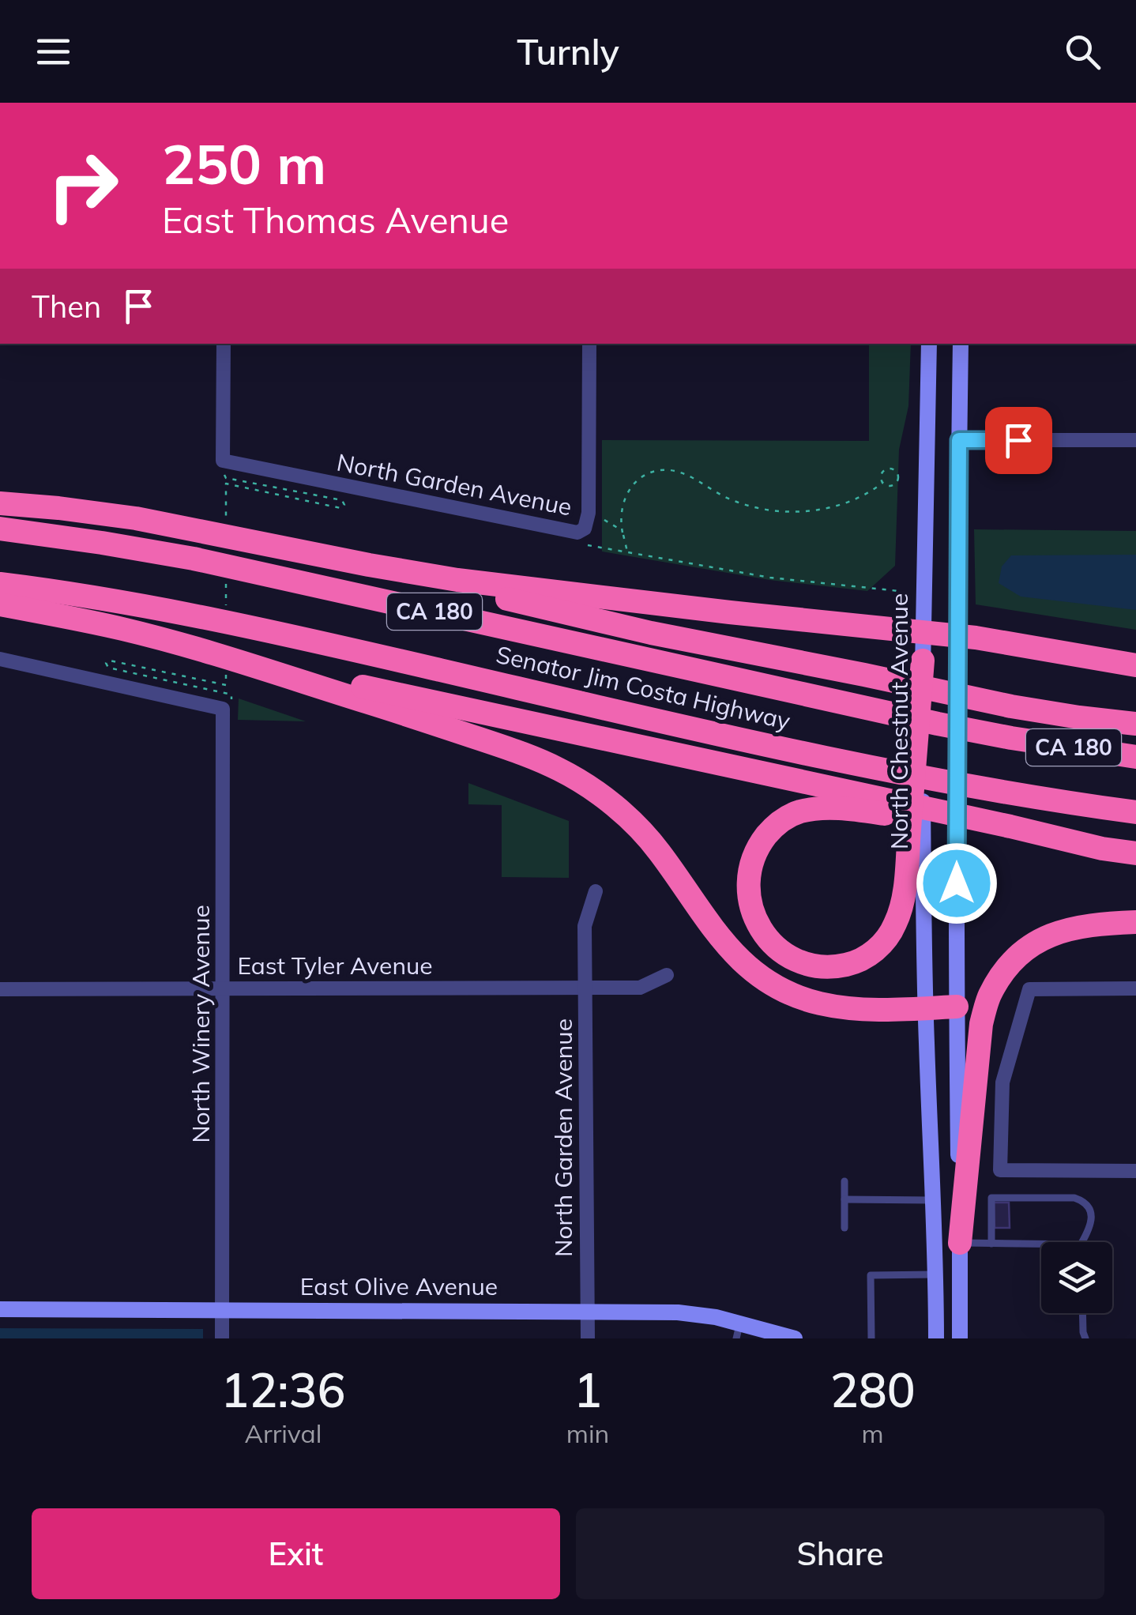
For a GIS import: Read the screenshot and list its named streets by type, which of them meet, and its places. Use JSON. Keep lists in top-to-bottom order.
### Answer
{
  "streets": {
    "highway": ["CA 180", "Senator Jim Costa Highway"],
    "main road": ["North Chestnut Avenue", "East Olive Avenue"],
    "street": ["North Garden Avenue", "East Tyler Avenue", "North Winery Avenue"]
  },
  "crossings": [
    ["North Garden Avenue", "East Tyler Avenue"],
    ["North Garden Avenue", "East Olive Avenue"],
    ["East Tyler Avenue", "North Winery Avenue"],
    ["North Winery Avenue", "East Olive Avenue"]
  ],
  "page": {
    "header": "Turnly",
    "turn": ["250 m", "East Thomas Avenue"],
    "then": "Then",
    "eta": [
      "12:36",
      "Arrival",
      "1",
      "min",
      "280",
      "m"
    ],
    "buttons": ["Exit", "Share"]
  }
}
